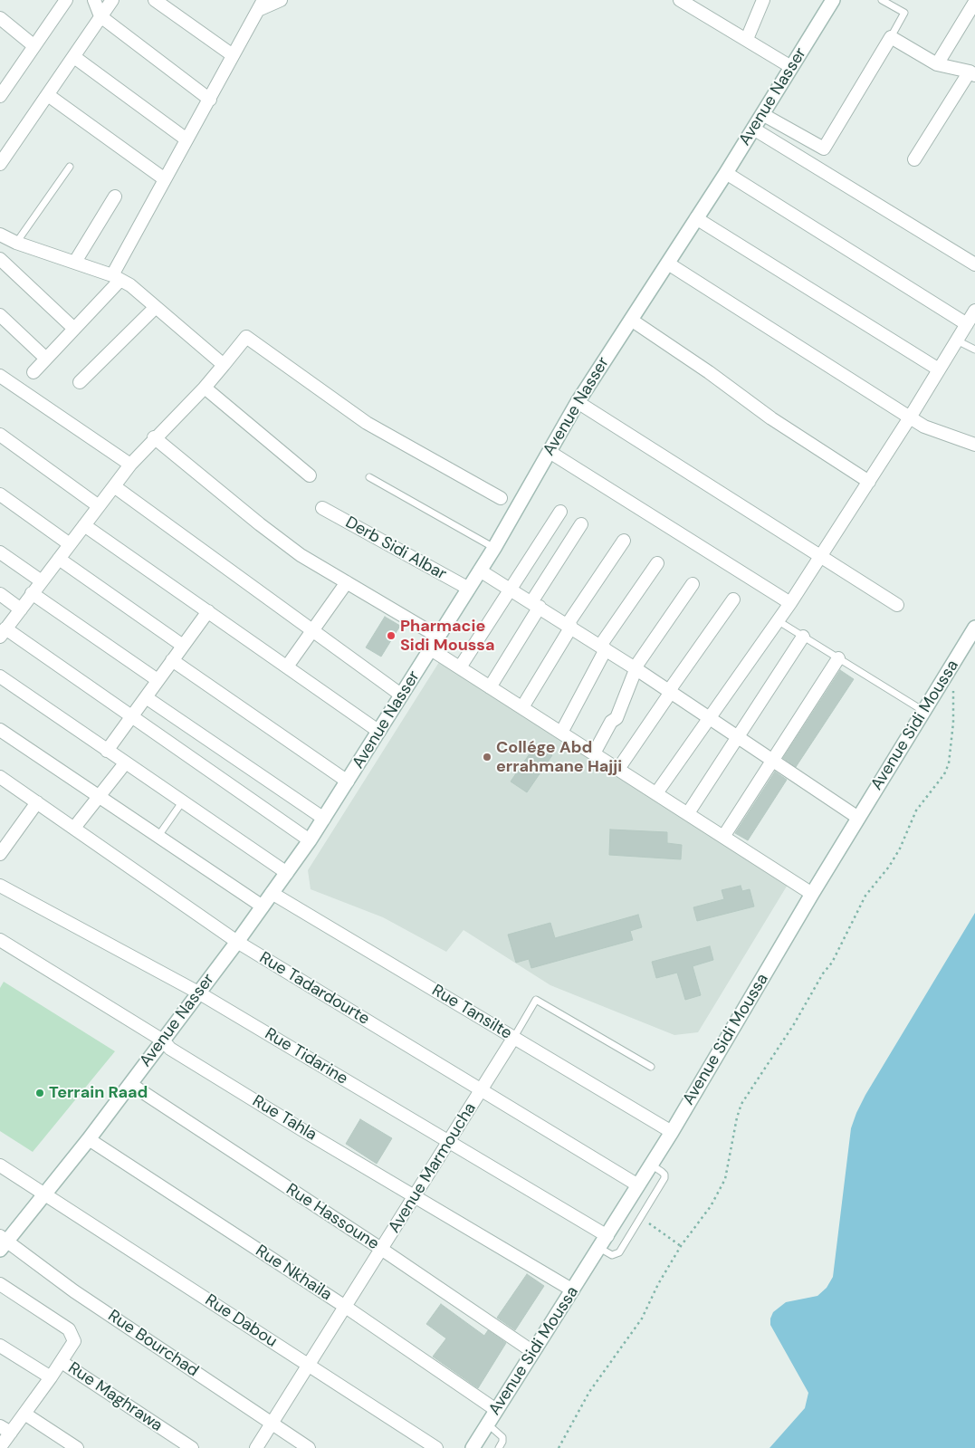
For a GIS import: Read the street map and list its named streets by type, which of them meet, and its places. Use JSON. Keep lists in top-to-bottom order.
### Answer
{
  "streets": {
    "street": [
      "Avenue Nasser",
      "Derb Sidi Albar",
      "Avenue Sidi Moussa",
      "Rue Tadardourte",
      "Rue Tansilte",
      "Rue Tidarine",
      "Rue Tahla",
      "Avenue Marmoucha",
      "Rue Hassoune",
      "Rue Nkhaila",
      "Rue Dabou",
      "Rue Bourchad",
      "Rue Maghrawa"
    ]
  },
  "crossings": [
    ["Avenue Nasser", "Derb Sidi Albar"],
    ["Avenue Nasser", "Rue Tadardourte"],
    ["Avenue Nasser", "Rue Tansilte"],
    ["Avenue Nasser", "Rue Tidarine"],
    ["Avenue Nasser", "Rue Tahla"],
    ["Avenue Nasser", "Rue Hassoune"],
    ["Avenue Nasser", "Rue Nkhaila"],
    ["Avenue Nasser", "Rue Dabou"],
    ["Avenue Nasser", "Rue Bourchad"],
    ["Avenue Sidi Moussa", "Rue Tadardourte"],
    ["Avenue Sidi Moussa", "Rue Tansilte"],
    ["Avenue Sidi Moussa", "Rue Tidarine"],
    ["Avenue Sidi Moussa", "Rue Tahla"],
    ["Avenue Sidi Moussa", "Rue Hassoune"],
    ["Avenue Sidi Moussa", "Rue Nkhaila"],
    ["Rue Tadardourte", "Avenue Marmoucha"],
    ["Rue Tansilte", "Avenue Marmoucha"],
    ["Rue Tidarine", "Avenue Marmoucha"],
    ["Rue Tahla", "Avenue Marmoucha"],
    ["Avenue Marmoucha", "Rue Hassoune"],
    ["Avenue Marmoucha", "Rue Nkhaila"],
    ["Avenue Marmoucha", "Rue Dabou"],
    ["Avenue Marmoucha", "Rue Bourchad"]
  ],
  "places": ["Pharmacie Sidi Moussa", "Collége Abd errahmane Hajji", "Terrain Raad"]
}
